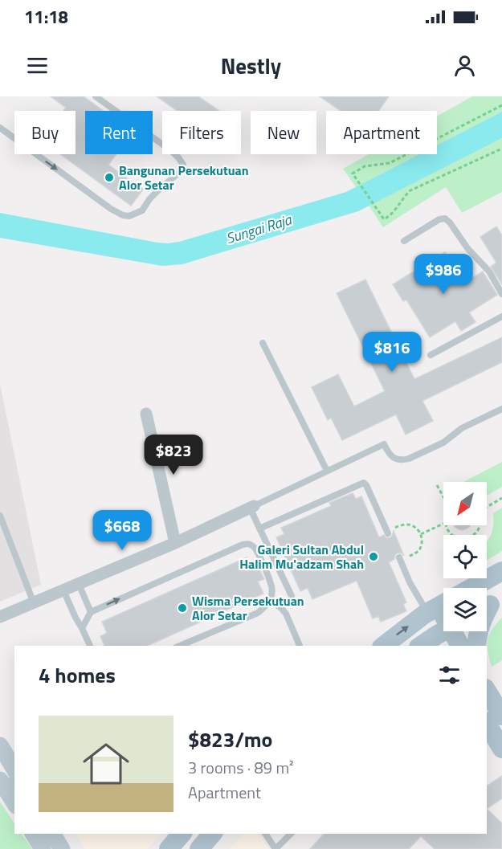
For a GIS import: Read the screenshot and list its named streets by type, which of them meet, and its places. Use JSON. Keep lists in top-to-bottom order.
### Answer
{
  "water": ["Sungai Raja"],
  "places": ["Bangunan Persekutuan Alor Setar", "Galeri Sultan Abdul Halim Mu'adzam Shah", "Wisma Persekutuan Alor Setar"],
  "north": "bottom left",
  "page": {
    "status": "11:18",
    "header": "Nestly",
    "chip": [
      "Buy",
      "Rent",
      "Filters",
      "New",
      "Apartment"
    ],
    "price": [
      "$986",
      "$816",
      "$823",
      "$668"
    ],
    "heading": "4 homes",
    "list": [
      {
        "name": "$823/mo",
        "note": "3 rooms · 89 m² · Apartment"
      }
    ]
  }
}
